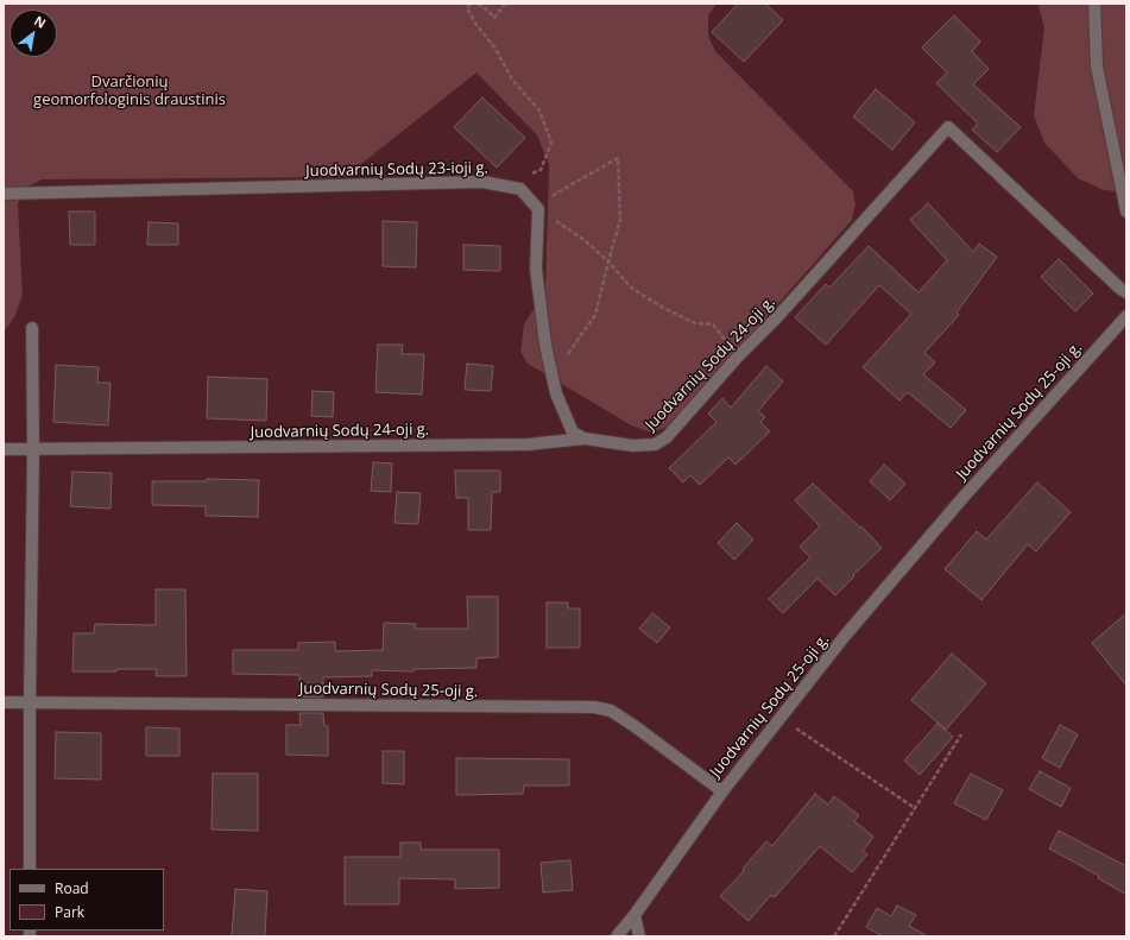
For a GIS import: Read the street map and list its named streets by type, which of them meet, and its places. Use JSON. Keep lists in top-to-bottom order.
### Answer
{
  "streets": {
    "street": ["Juodvarnių Sodų 23-ioji g.", "Juodvarnių Sodų 24-oji g.", "Juodvarnių Sodų 25-oji g."]
  },
  "parks": ["Dvarčionių geomorfologinis draustinis"],
  "legend": ["Road", "Park"],
  "north": "top right"
}
